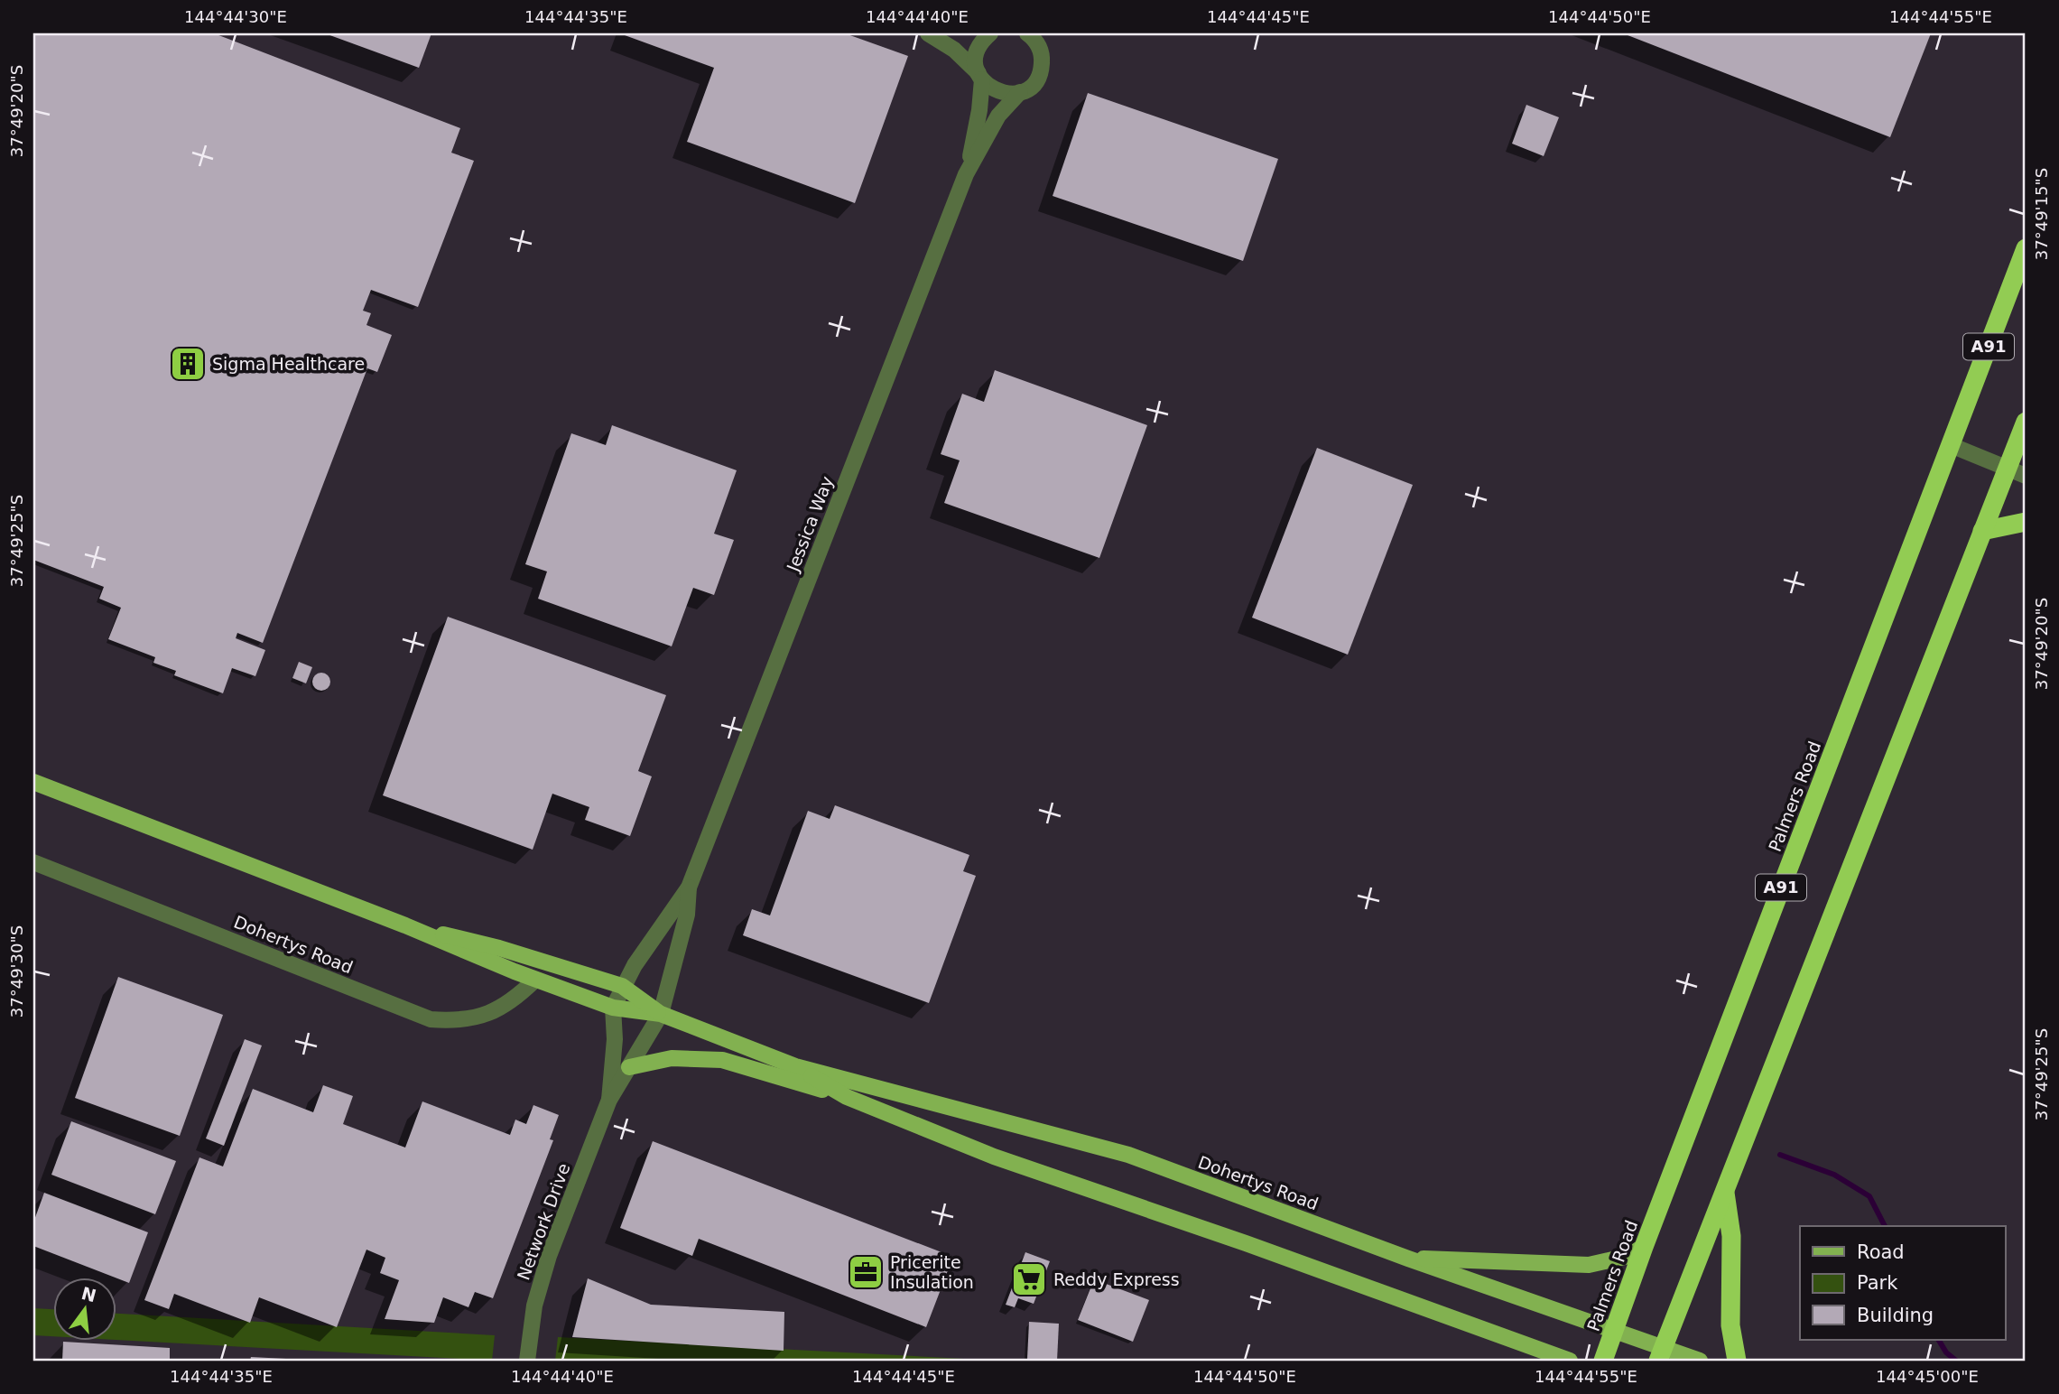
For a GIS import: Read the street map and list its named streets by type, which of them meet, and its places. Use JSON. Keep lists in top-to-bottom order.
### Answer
{
  "streets": {
    "highway": ["A91", "Palmers Road"],
    "main road": ["Dohertys Road"],
    "street": ["Jessica Way", "Network Drive"]
  },
  "crossings": [
    ["Jessica Way", "Dohertys Road"],
    ["Jessica Way", "Network Drive"],
    ["Palmers Road", "Dohertys Road"],
    ["Dohertys Road", "Network Drive"]
  ],
  "places": {
    "building": ["Sigma Healthcare"],
    "office": ["Pricerite Insulation"],
    "supermarket": ["Reddy Express"]
  },
  "legend": ["Road", "Park", "Building"],
  "north": "top",
  "coordinates": [
    "144°44'30\"E",
    "144°44'35\"E",
    "144°44'40\"E",
    "144°44'45\"E",
    "144°44'50\"E",
    "144°44'55\"E",
    "37°49'20\"S",
    "37°49'15\"S",
    "37°49'25\"S",
    "37°49'30\"S",
    "144°45'00\"E"
  ]
}
